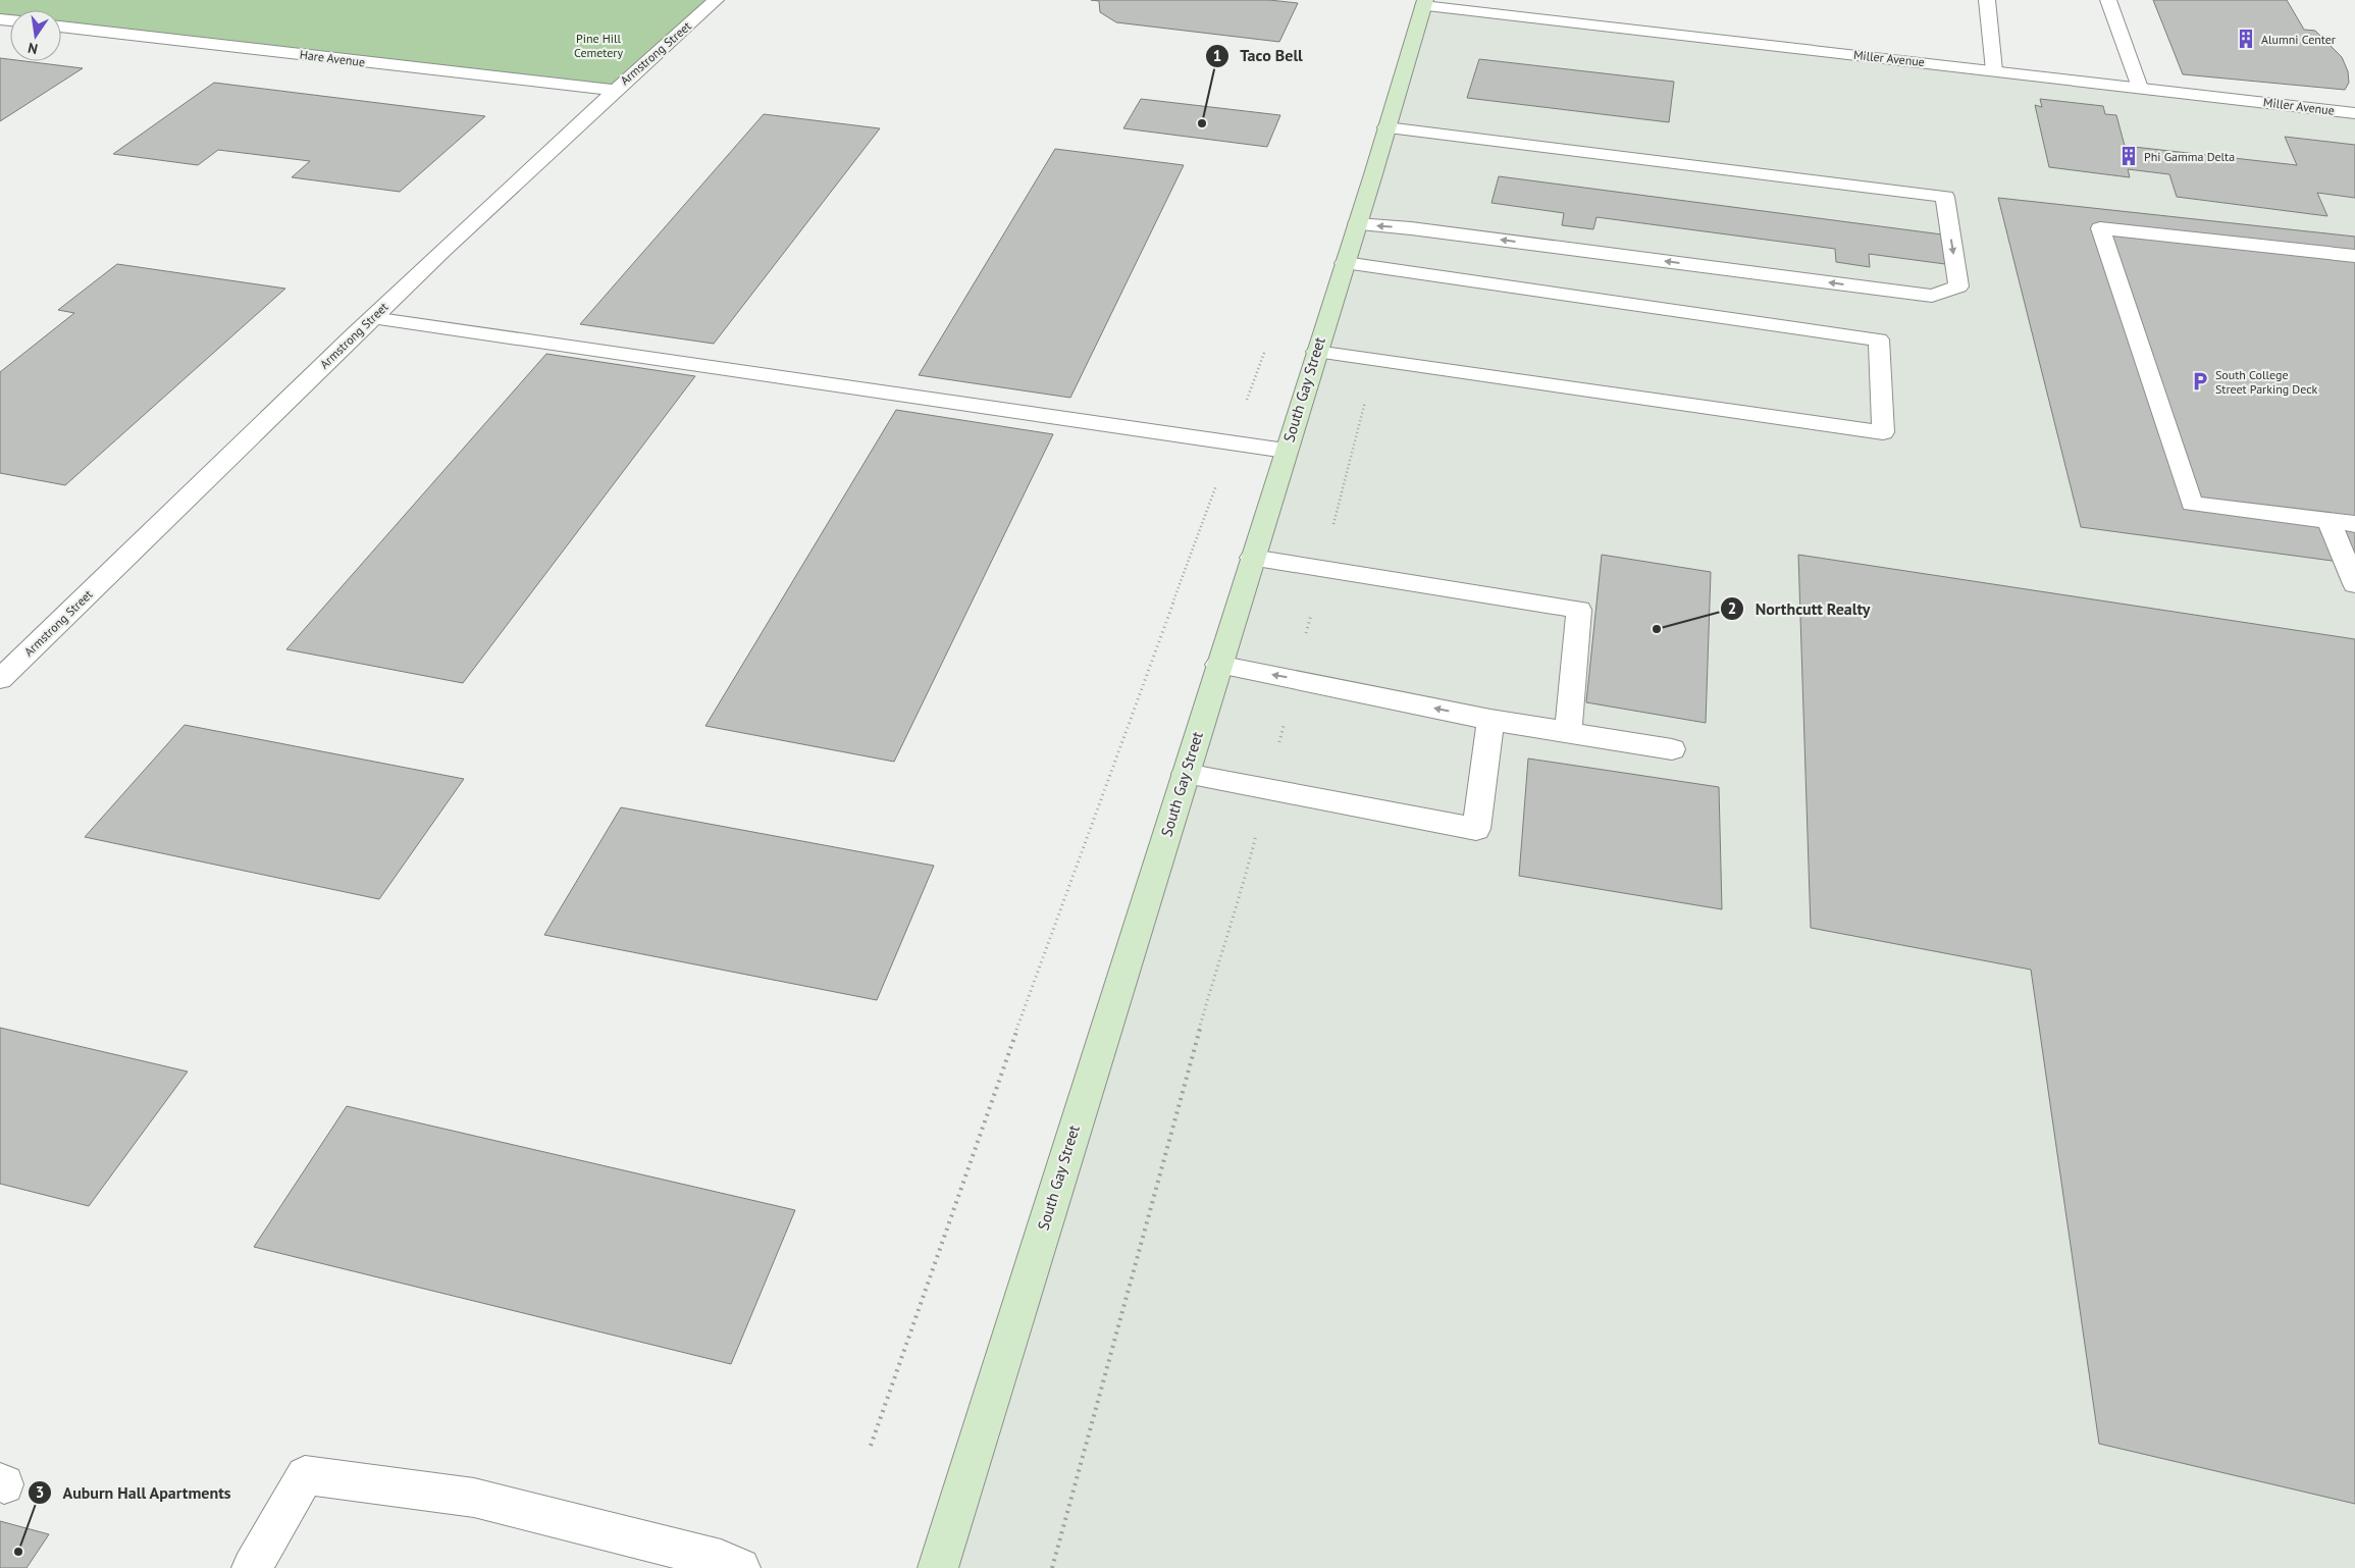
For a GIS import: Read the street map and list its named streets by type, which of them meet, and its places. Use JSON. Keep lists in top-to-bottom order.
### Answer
{
  "streets": {
    "street": [
      "Armstrong Street",
      "Hare Avenue",
      "Miller Avenue",
      "South Gay Street"
    ]
  },
  "crossings": [
    ["Armstrong Street", "Hare Avenue"],
    ["Miller Avenue", "South Gay Street"]
  ],
  "parks": ["Pine Hill Cemetery"],
  "places": {
    "building": ["Alumni Center", "Phi Gamma Delta"],
    "other": ["Taco Bell", "Northcutt Realty", "Auburn Hall Apartments"],
    "parking": ["South College Street Parking Deck"]
  },
  "north": "bottom"
}
